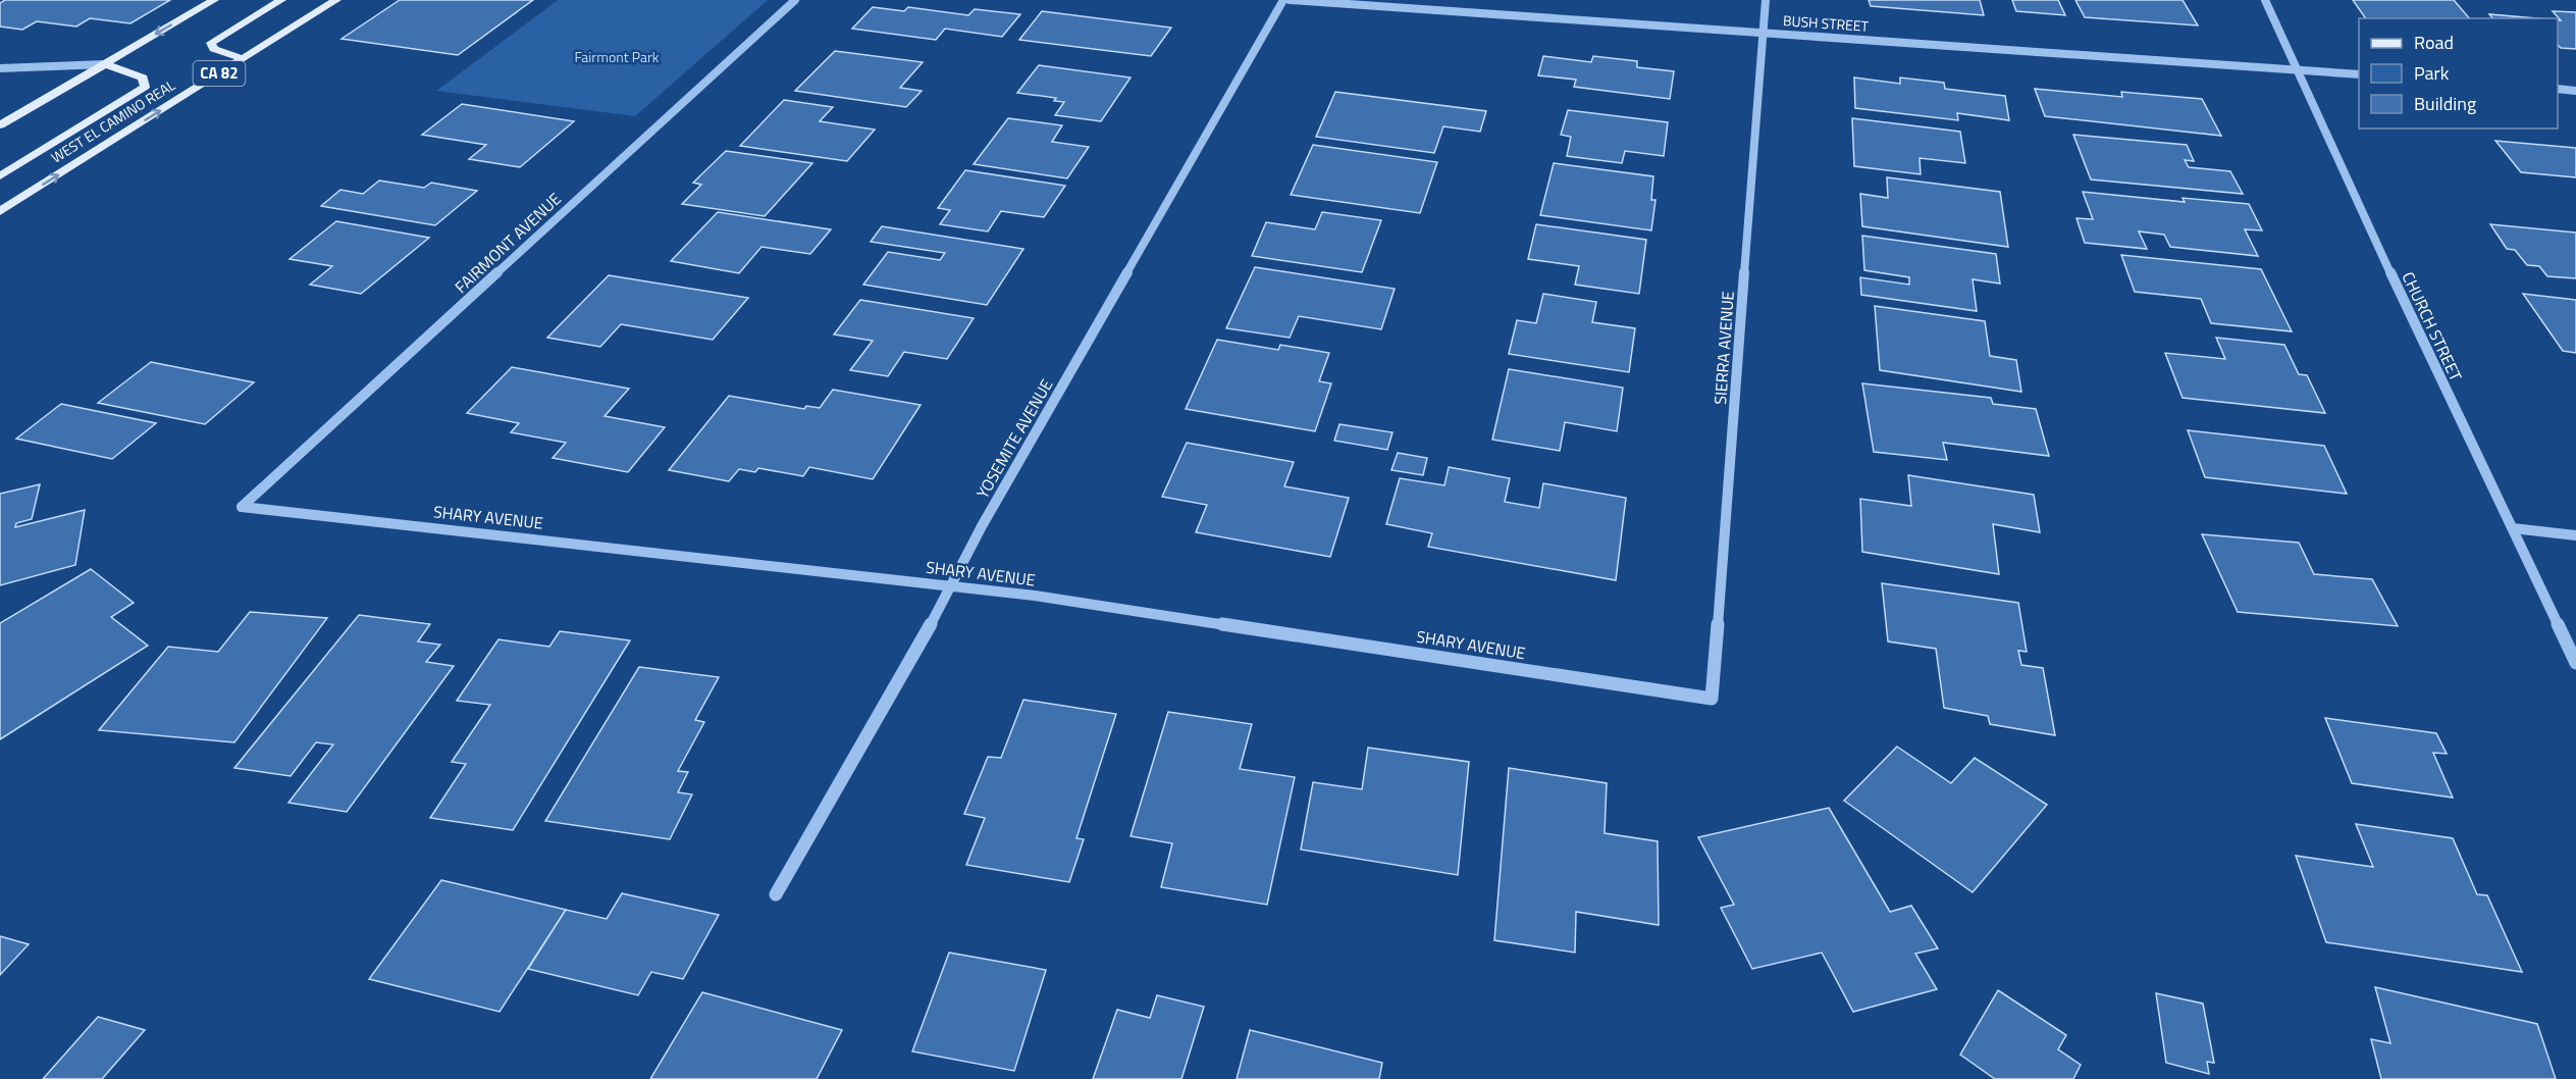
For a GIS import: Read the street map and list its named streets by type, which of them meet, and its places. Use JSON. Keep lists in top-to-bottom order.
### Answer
{
  "streets": {
    "main road": ["CA 82", "WEST EL CAMINO REAL"],
    "street": [
      "BUSH STREET",
      "FAIRMONT AVENUE",
      "CHURCH STREET",
      "SIERRA AVENUE",
      "YOSEMITE AVENUE",
      "SHARY AVENUE"
    ]
  },
  "crossings": [
    ["BUSH STREET", "CHURCH STREET"],
    ["BUSH STREET", "SIERRA AVENUE"],
    ["FAIRMONT AVENUE", "SHARY AVENUE"],
    ["SIERRA AVENUE", "SHARY AVENUE"],
    ["YOSEMITE AVENUE", "SHARY AVENUE"]
  ],
  "parks": ["Fairmont Park"],
  "legend": ["Road", "Park", "Building"]
}
